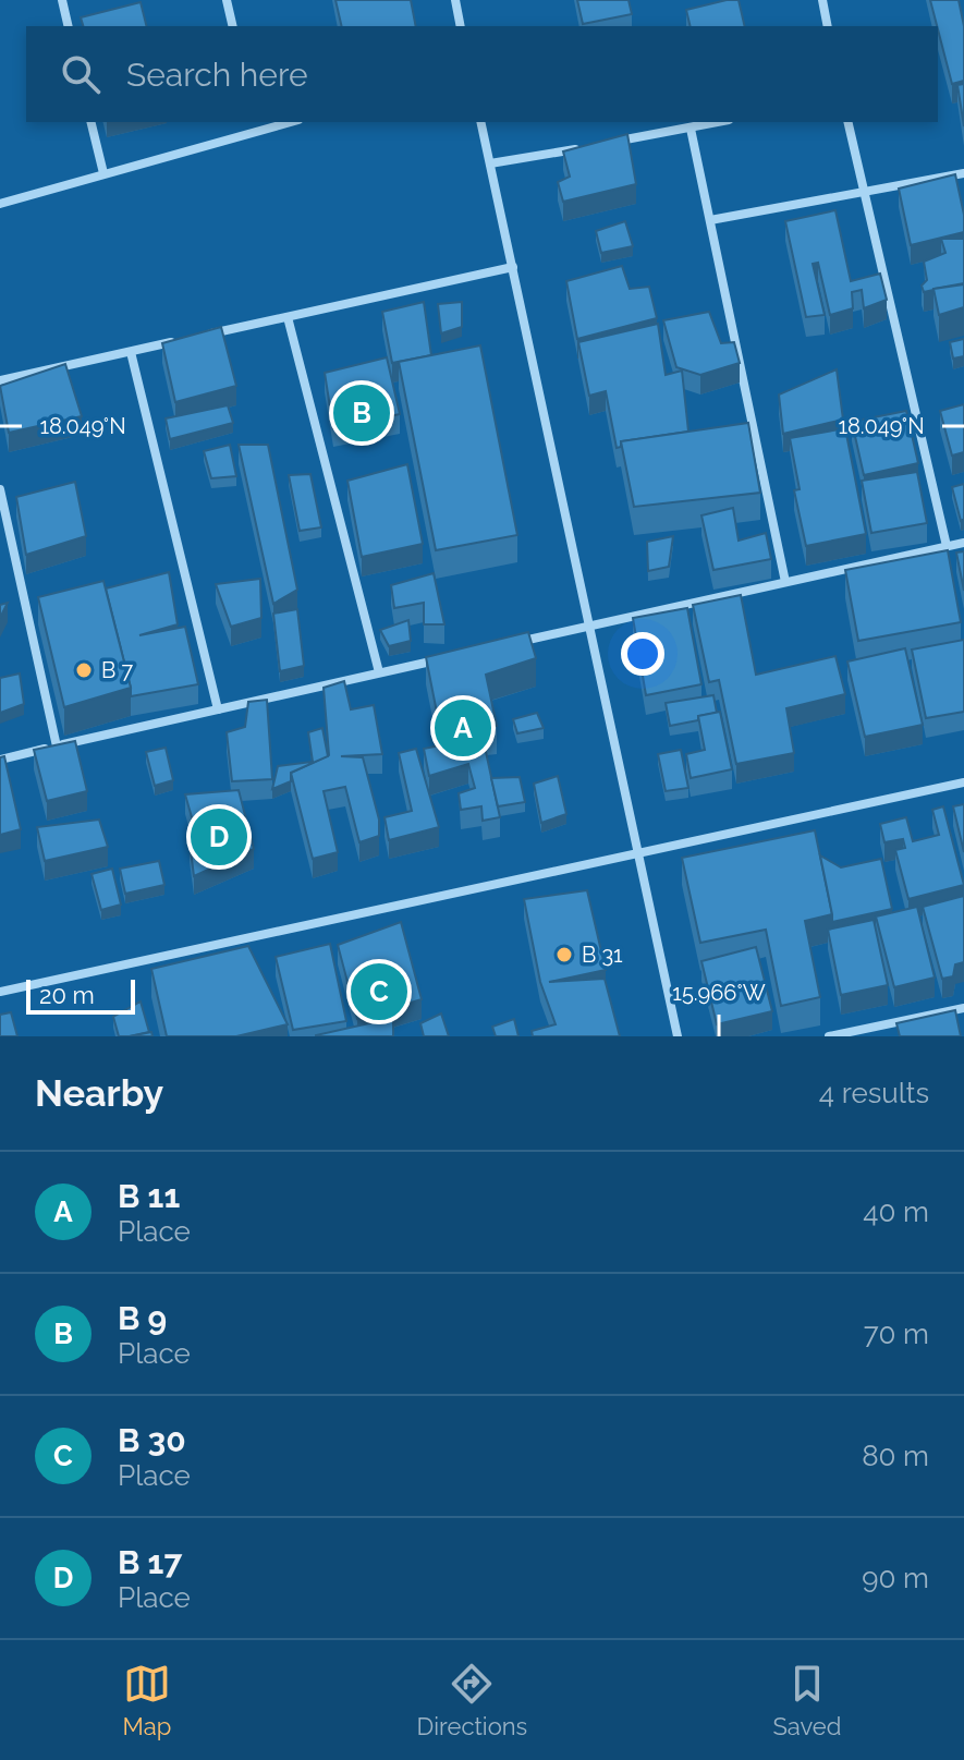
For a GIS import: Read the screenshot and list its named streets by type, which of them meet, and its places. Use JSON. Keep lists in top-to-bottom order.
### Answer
{
  "places": ["B 7", "B 31"],
  "scale_bar": "20 m",
  "page": {
    "search": "Search here",
    "pins": [
      "B",
      "A",
      "D",
      "C"
    ],
    "scale": "20 m",
    "heading": ["Nearby", "4 results"],
    "list": [
      {
        "mark": "A",
        "name": "B 11",
        "note": "Place",
        "value": "40 m"
      },
      {
        "mark": "B",
        "name": "B 9",
        "note": "Place",
        "value": "70 m"
      },
      {
        "mark": "C",
        "name": "B 30",
        "note": "Place",
        "value": "80 m"
      },
      {
        "mark": "D",
        "name": "B 17",
        "note": "Place",
        "value": "90 m"
      }
    ],
    "nav": ["Map", "Directions", "Saved"]
  },
  "coordinates": ["18.049°N", "15.966°W"]
}
